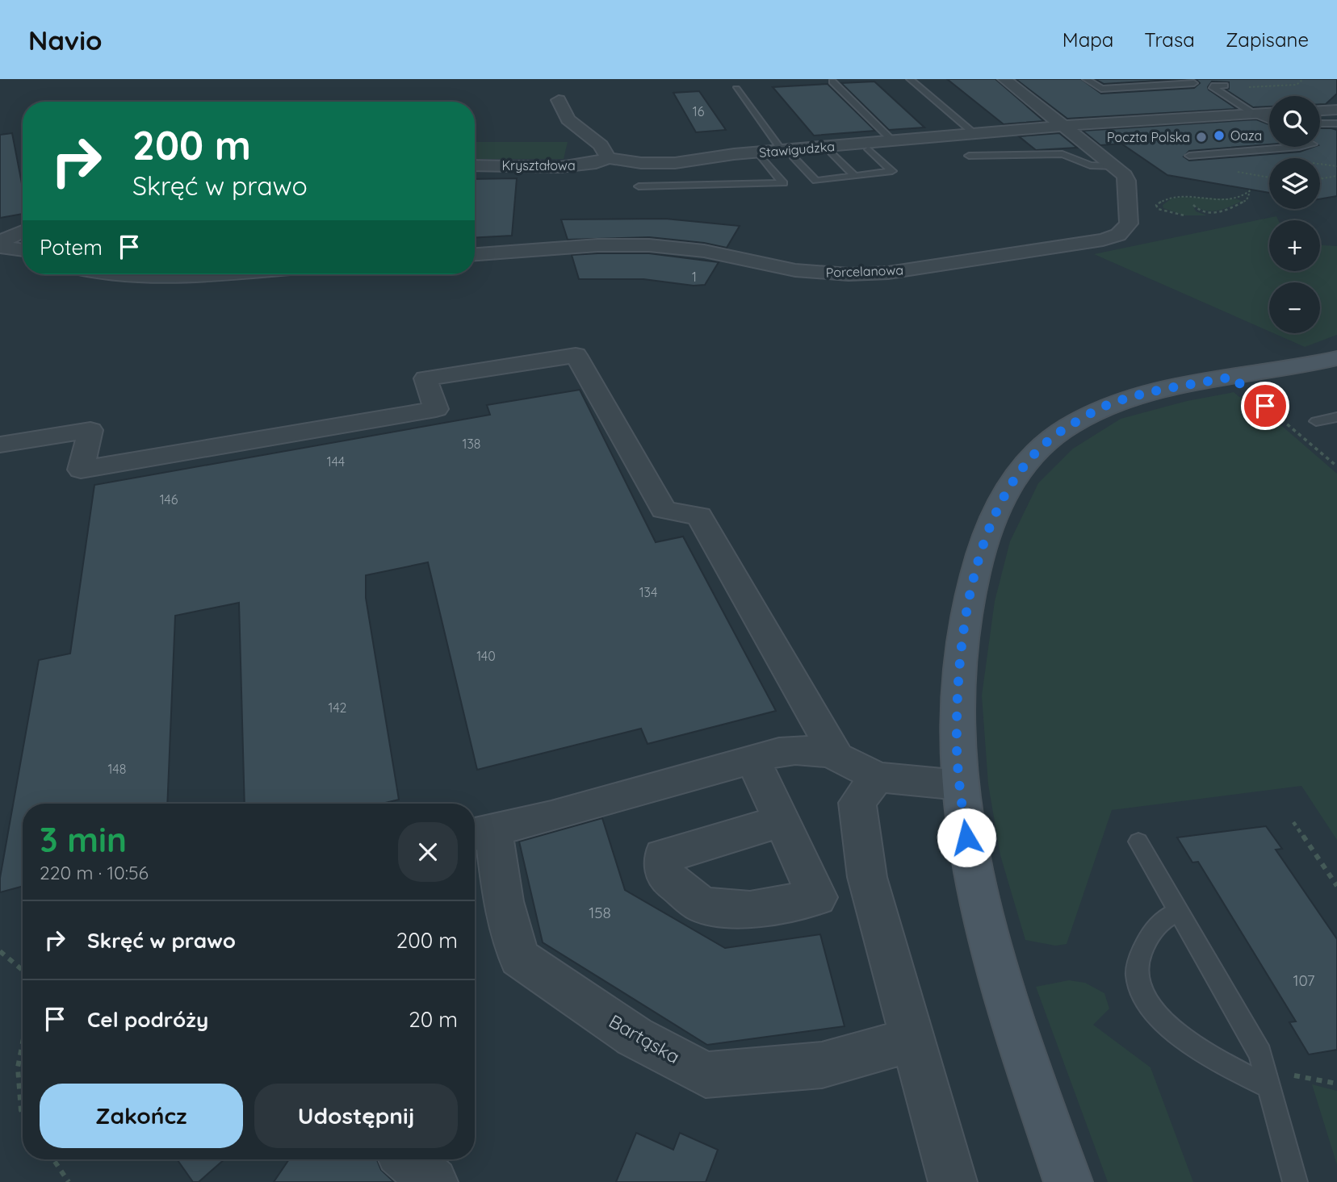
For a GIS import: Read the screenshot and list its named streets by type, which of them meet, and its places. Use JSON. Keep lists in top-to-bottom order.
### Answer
{
  "streets": {
    "street": [
      "Stawigudzka",
      "Kryształowa",
      "Porcelanowa",
      "Bartąska"
    ]
  },
  "crossings": [
    ["Stawigudzka", "Kryształowa"],
    ["Stawigudzka", "Porcelanowa"]
  ],
  "places": ["Oaza", "Poczta Polska"],
  "house_numbers": [
    "16",
    "1",
    "138",
    "144",
    "146",
    "134",
    "140",
    "142",
    "148",
    "158",
    "107"
  ],
  "page": {
    "header": "Navio",
    "nav": ["Mapa", "Trasa", "Zapisane"],
    "map_buttons": ["+", "−"],
    "turn": ["200 m", "Skręć w prawo"],
    "then": "Potem",
    "heading": ["3 min", "220 m · 10:56"],
    "list": [
      {
        "name": "Skręć w prawo",
        "value": "200 m"
      },
      {
        "name": "Cel podróży",
        "value": "20 m"
      }
    ],
    "buttons": ["Zakończ", "Udostępnij"]
  }
}
